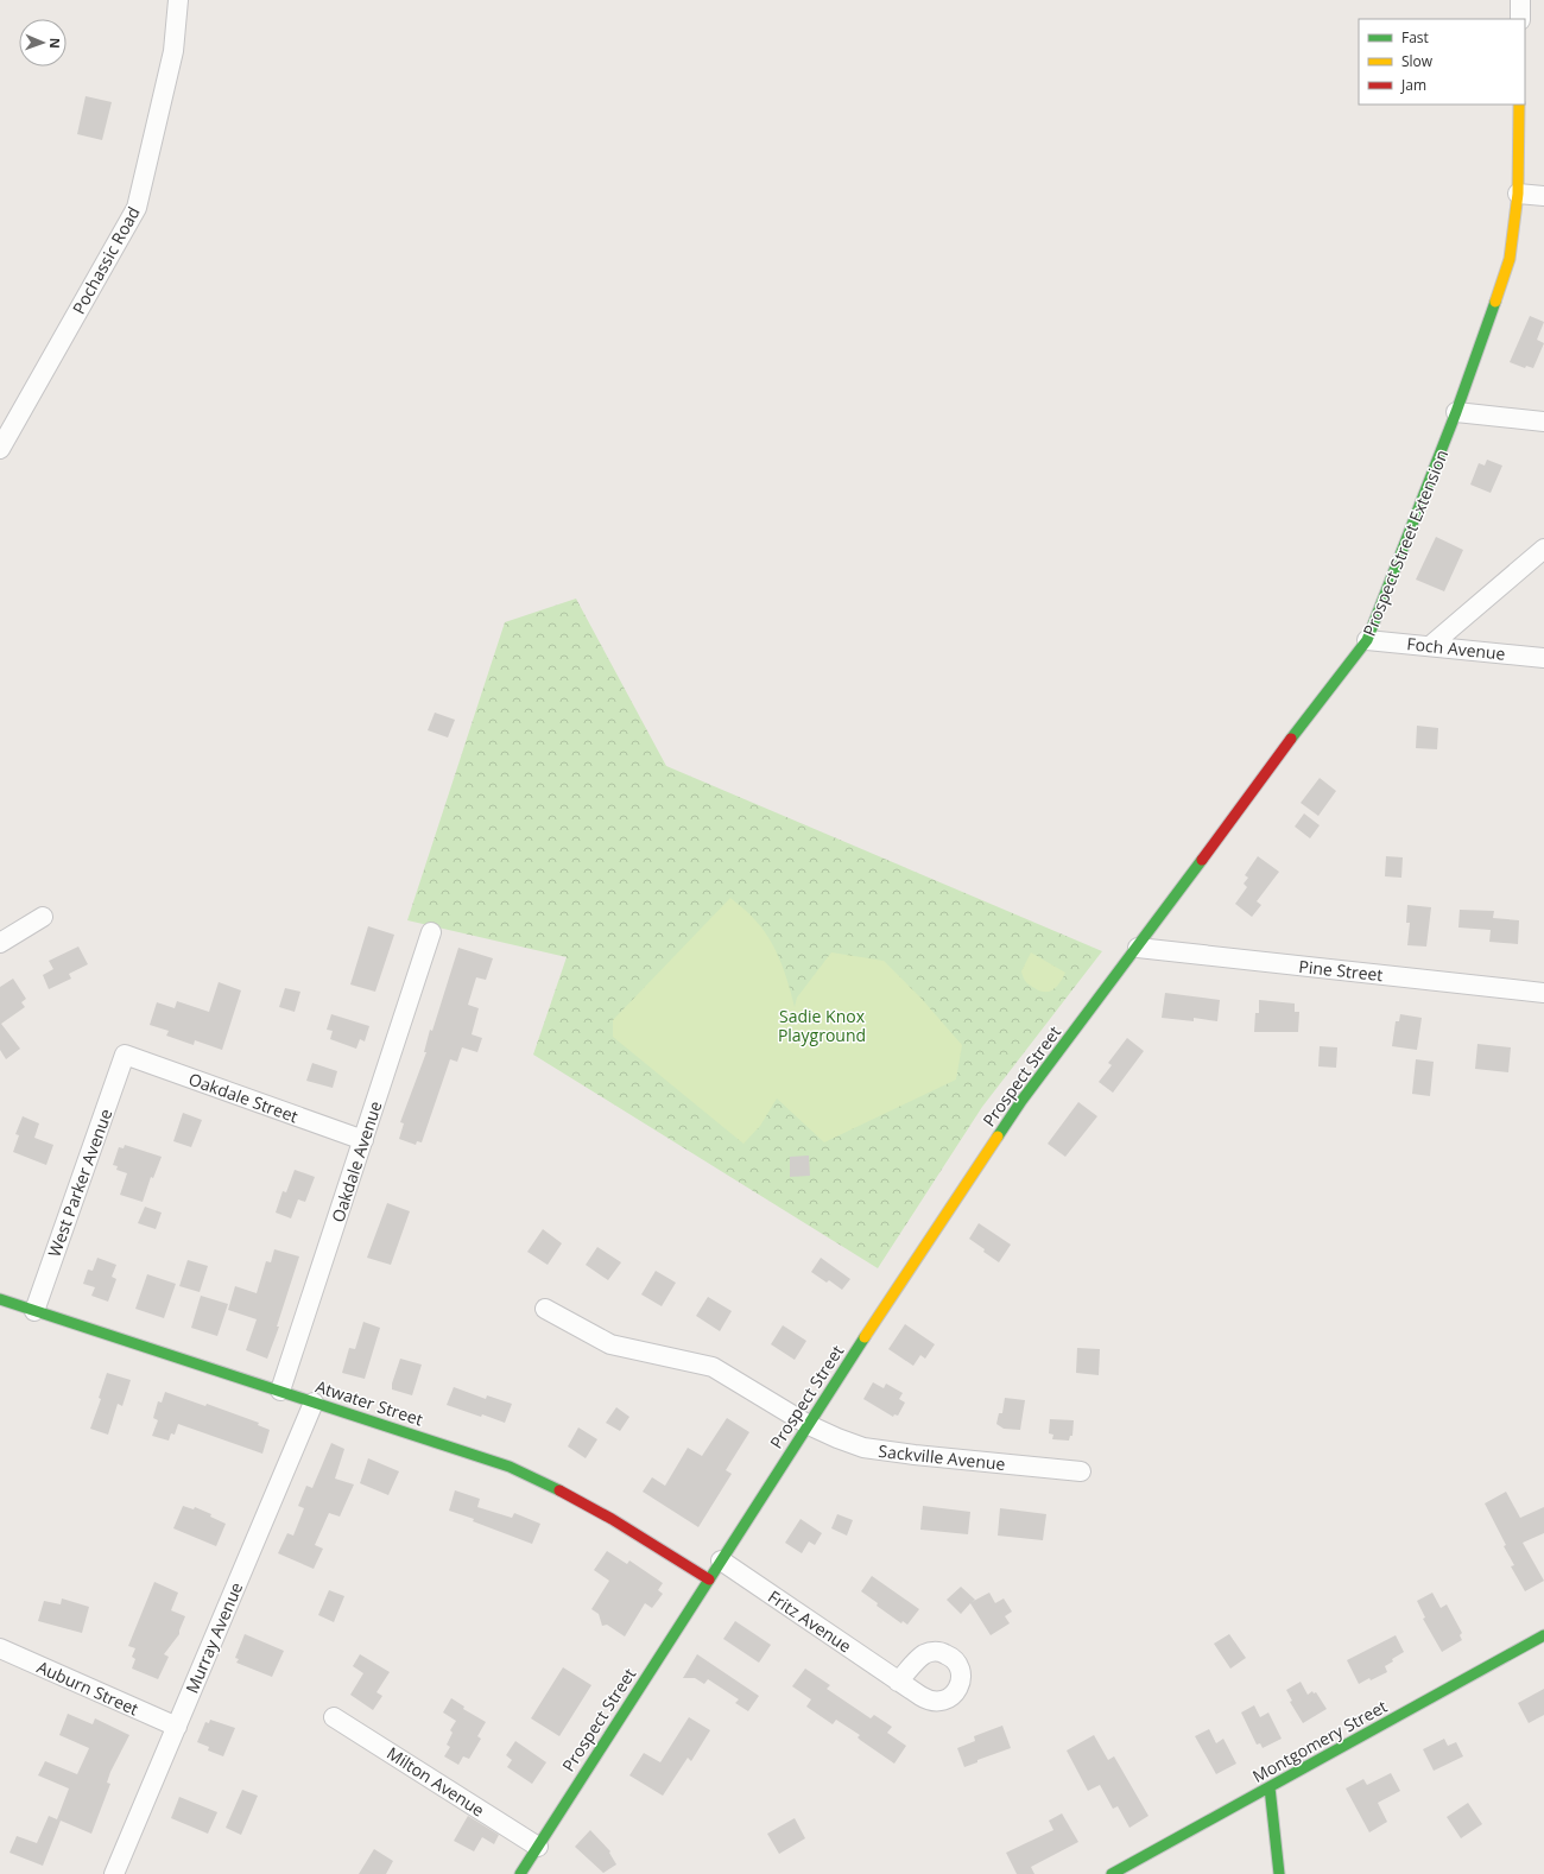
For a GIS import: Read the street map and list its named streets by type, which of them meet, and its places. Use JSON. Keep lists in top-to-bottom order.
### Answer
{
  "streets": {
    "street": [
      "Pochassic Road",
      "Prospect Street Extension",
      "Foch Avenue",
      "Pine Street",
      "Prospect Street",
      "Oakdale Street",
      "Oakdale Avenue",
      "West Parker Avenue",
      "Atwater Street",
      "Sackville Avenue",
      "Fritz Avenue",
      "Murray Avenue",
      "Auburn Street",
      "Montgomery Street",
      "Milton Avenue"
    ]
  },
  "crossings": [
    ["Prospect Street Extension", "Foch Avenue"],
    ["Prospect Street Extension", "Pine Street"],
    ["Prospect Street Extension", "Prospect Street"],
    ["Pine Street", "Prospect Street"],
    ["Prospect Street", "Atwater Street"],
    ["Prospect Street", "Sackville Avenue"],
    ["Prospect Street", "Fritz Avenue"],
    ["Prospect Street", "Milton Avenue"],
    ["Oakdale Street", "Oakdale Avenue"],
    ["Oakdale Street", "West Parker Avenue"],
    ["Oakdale Avenue", "Atwater Street"],
    ["West Parker Avenue", "Atwater Street"],
    ["Atwater Street", "Murray Avenue"],
    ["Murray Avenue", "Auburn Street"]
  ],
  "parks": ["Sadie Knox Playground"],
  "legend": ["Fast", "Slow", "Jam"],
  "north": "right"
}
